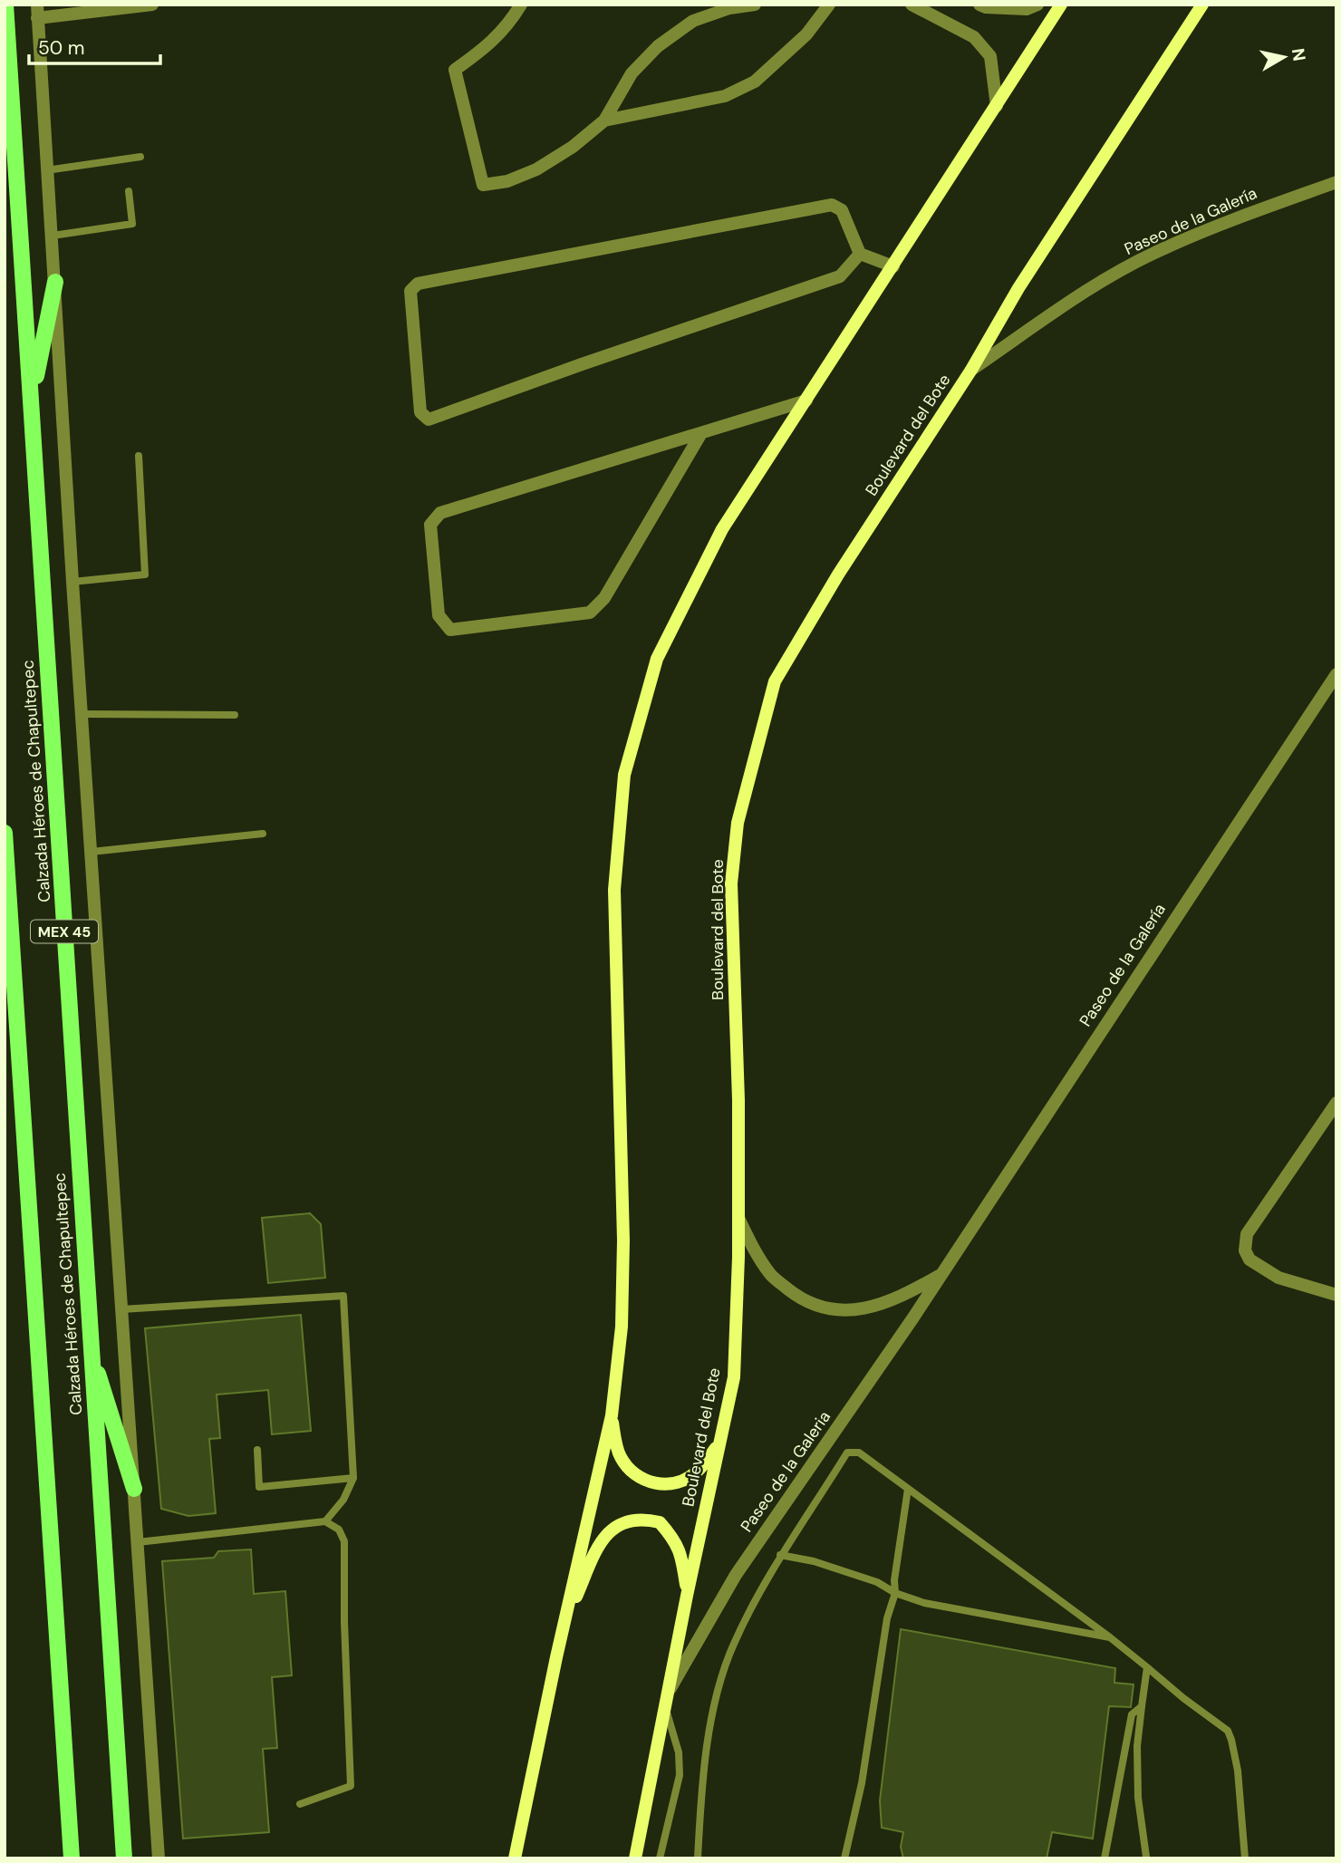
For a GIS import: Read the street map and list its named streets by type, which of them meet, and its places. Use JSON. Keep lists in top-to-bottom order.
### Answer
{
  "streets": {
    "main road": ["Boulevard del Bote", "Calzada Héroes de Chapultepec", "MEX 45"],
    "street": ["Paseo de la Galería", "Paseo de la Galeria"]
  },
  "crossings": [
    ["Paseo de la Galería", "Boulevard del Bote"],
    ["Paseo de la Galería", "Paseo de la Galeria"],
    ["Boulevard del Bote", "Paseo de la Galeria"]
  ],
  "scale_bar": "50 m",
  "north": "right"
}
